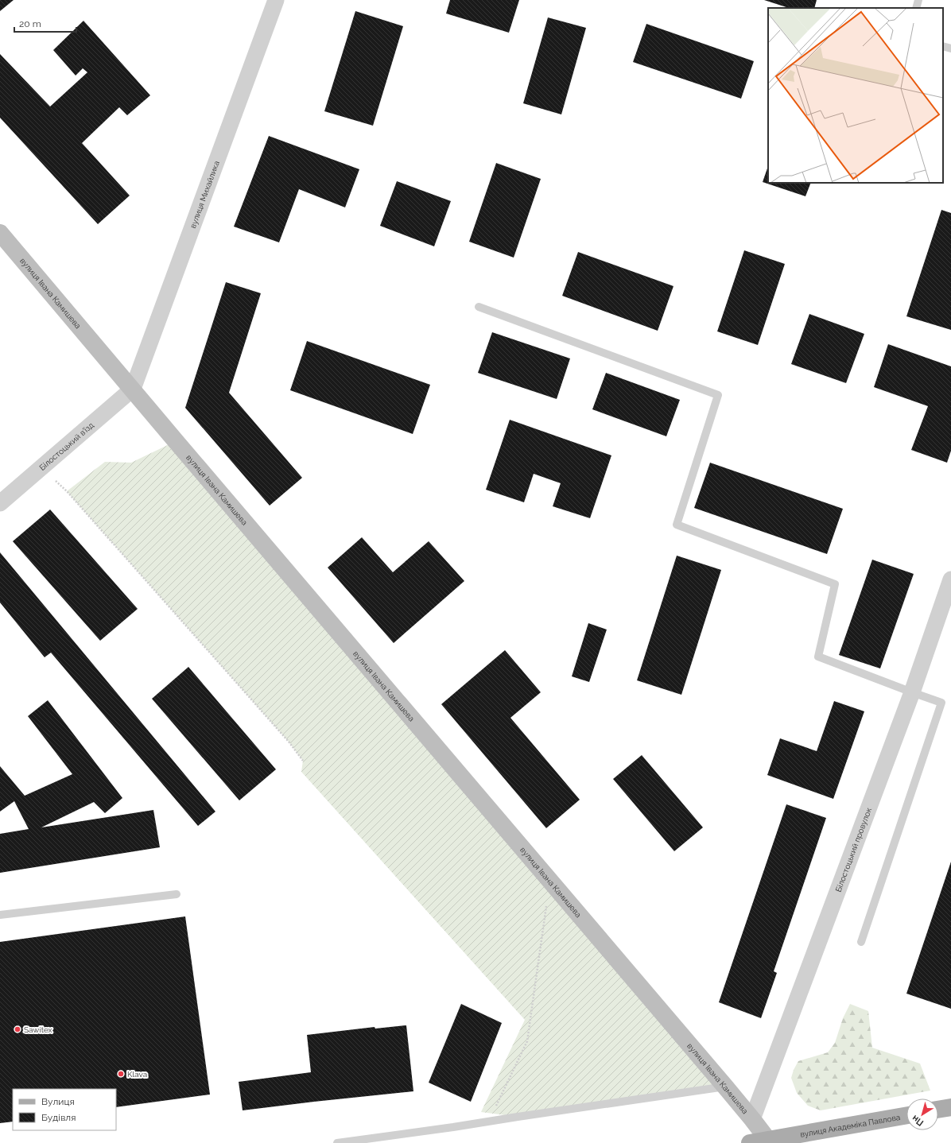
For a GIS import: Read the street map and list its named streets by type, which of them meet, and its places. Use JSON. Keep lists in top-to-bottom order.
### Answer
{
  "streets": {
    "main road": ["вулиця Академіка Павлова"],
    "street": [
      "вулиця Михайлика",
      "вулиця Івана Камишева",
      "Білостоцький в’їзд",
      "Білостоцький провулок"
    ]
  },
  "crossings": [
    ["вулиця Михайлика", "вулиця Івана Камишева"],
    ["вулиця Михайлика", "Білостоцький в’їзд"],
    ["вулиця Івана Камишева", "Білостоцький в’їзд"],
    ["вулиця Івана Камишева", "Білостоцький провулок"],
    ["вулиця Івана Камишева", "вулиця Академіка Павлова"]
  ],
  "places": ["Sawitex", "Klava"],
  "legend": ["Вулиця", "Будівля"],
  "scale_bar": "20 m",
  "north": "bottom left"
}
